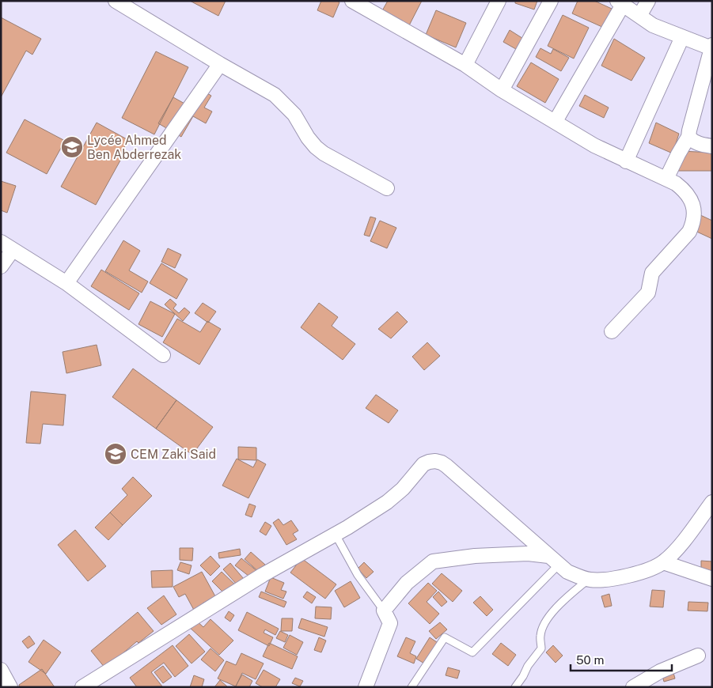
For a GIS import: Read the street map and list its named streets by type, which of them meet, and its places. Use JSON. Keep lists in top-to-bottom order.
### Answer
{
  "places": {
    "school or university": ["Lycée Ahmed Ben Abderrezak", "CEM Zaki Said"]
  },
  "scale_bar": "50 m"
}
